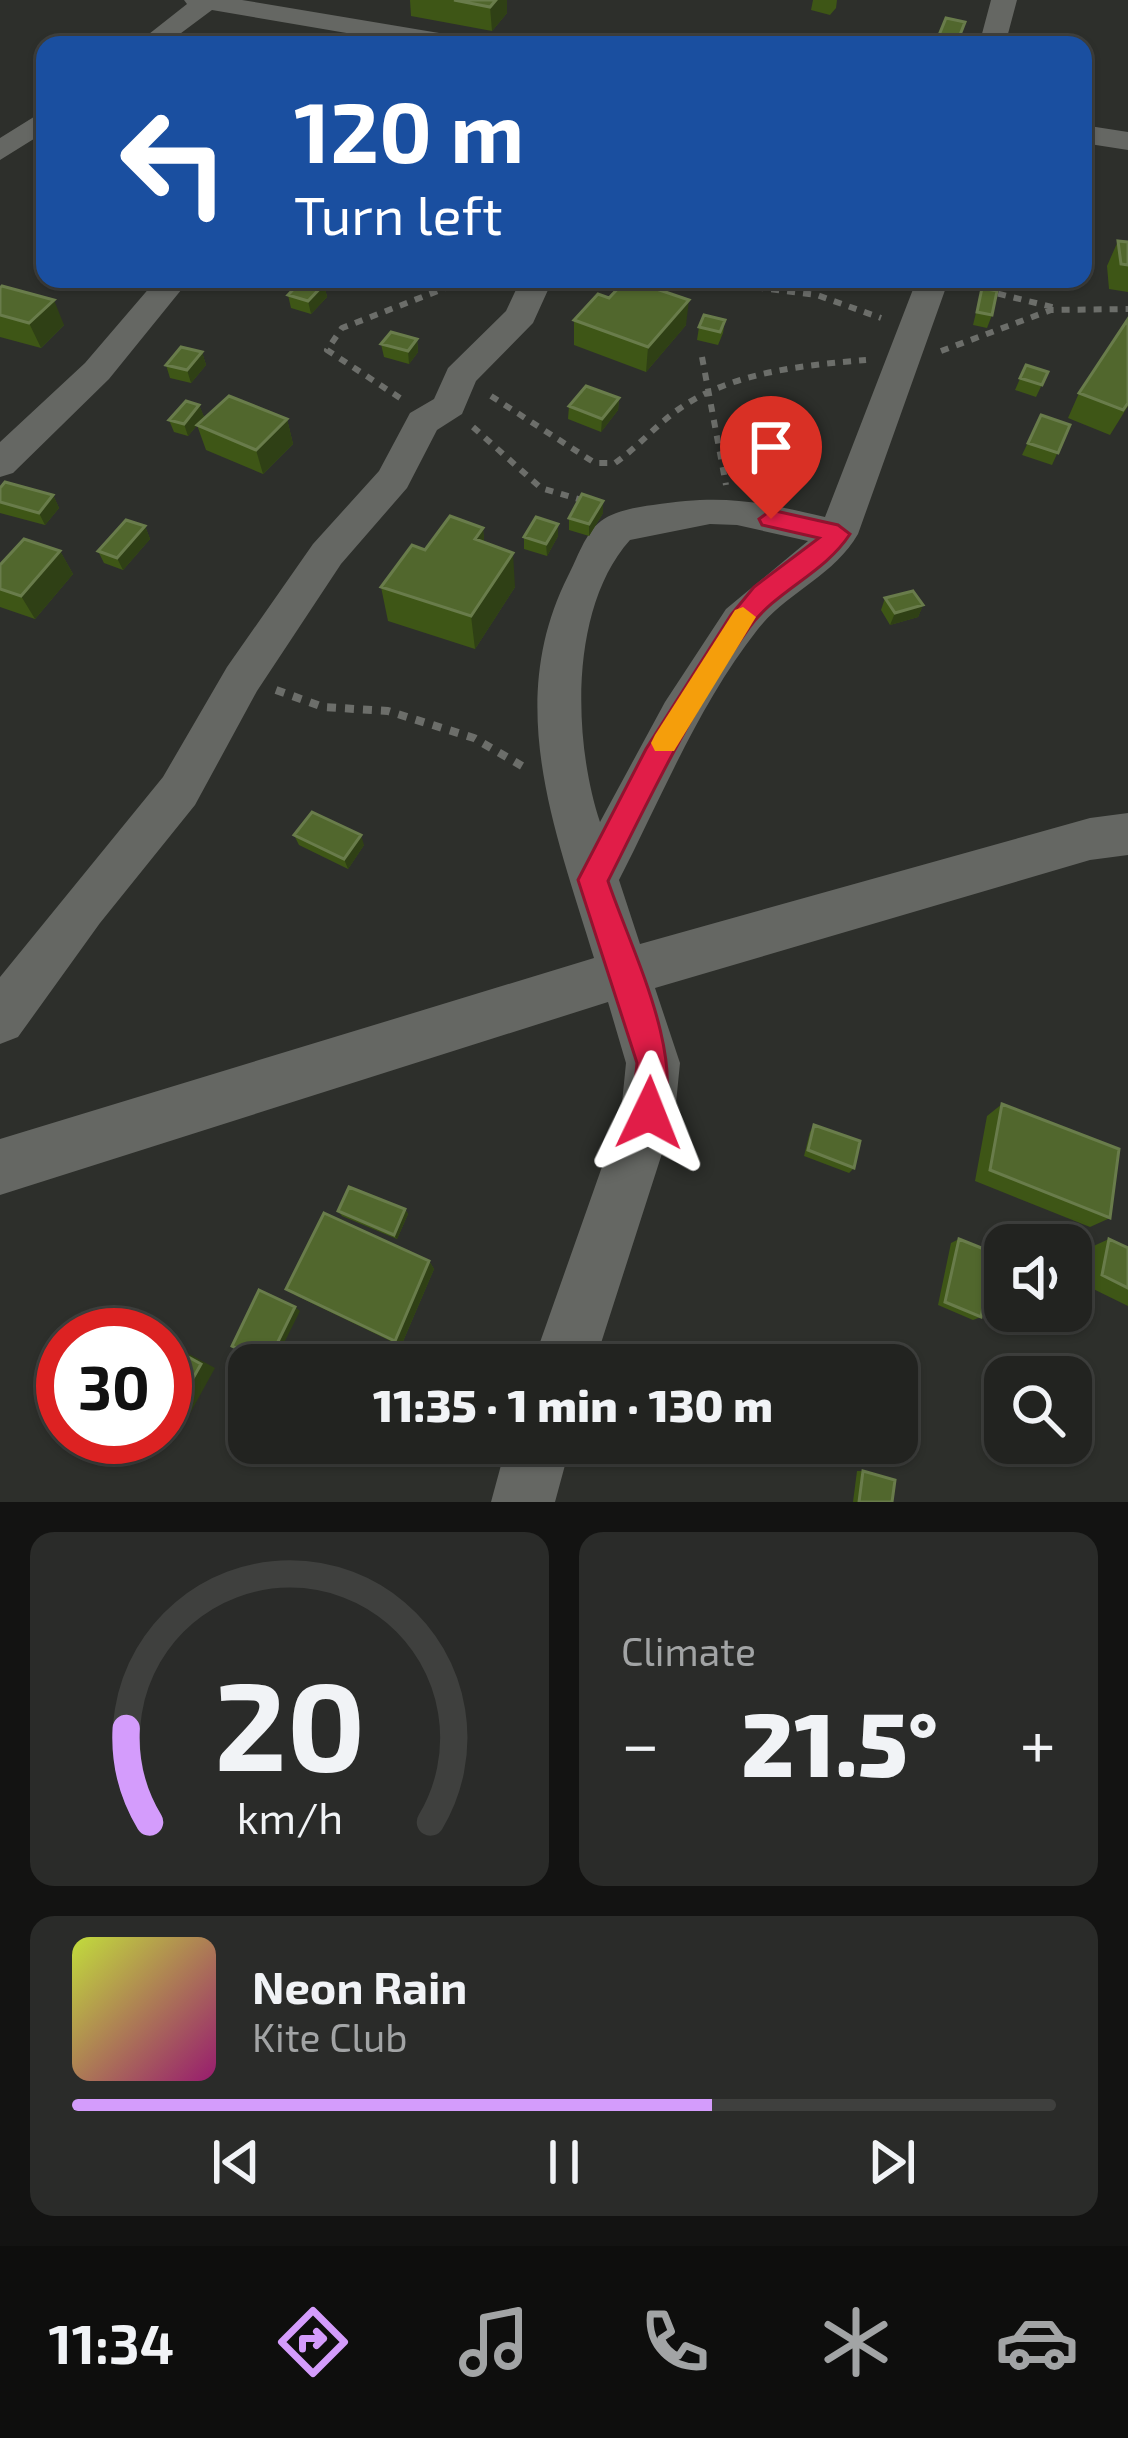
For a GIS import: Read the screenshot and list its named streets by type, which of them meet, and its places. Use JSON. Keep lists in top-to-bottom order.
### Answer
{
  "page": {
    "turn": ["120 m", "Turn left"],
    "limit": "30",
    "trip": "11:35 · 1 min · 130 m",
    "tile": "Climate",
    "heat": ["−", "21.5°", "+"],
    "song": ["Neon Rain", "Kite Club"],
    "tabs": "11:34",
    "gauge": ["20", "km/h"]
  }
}
